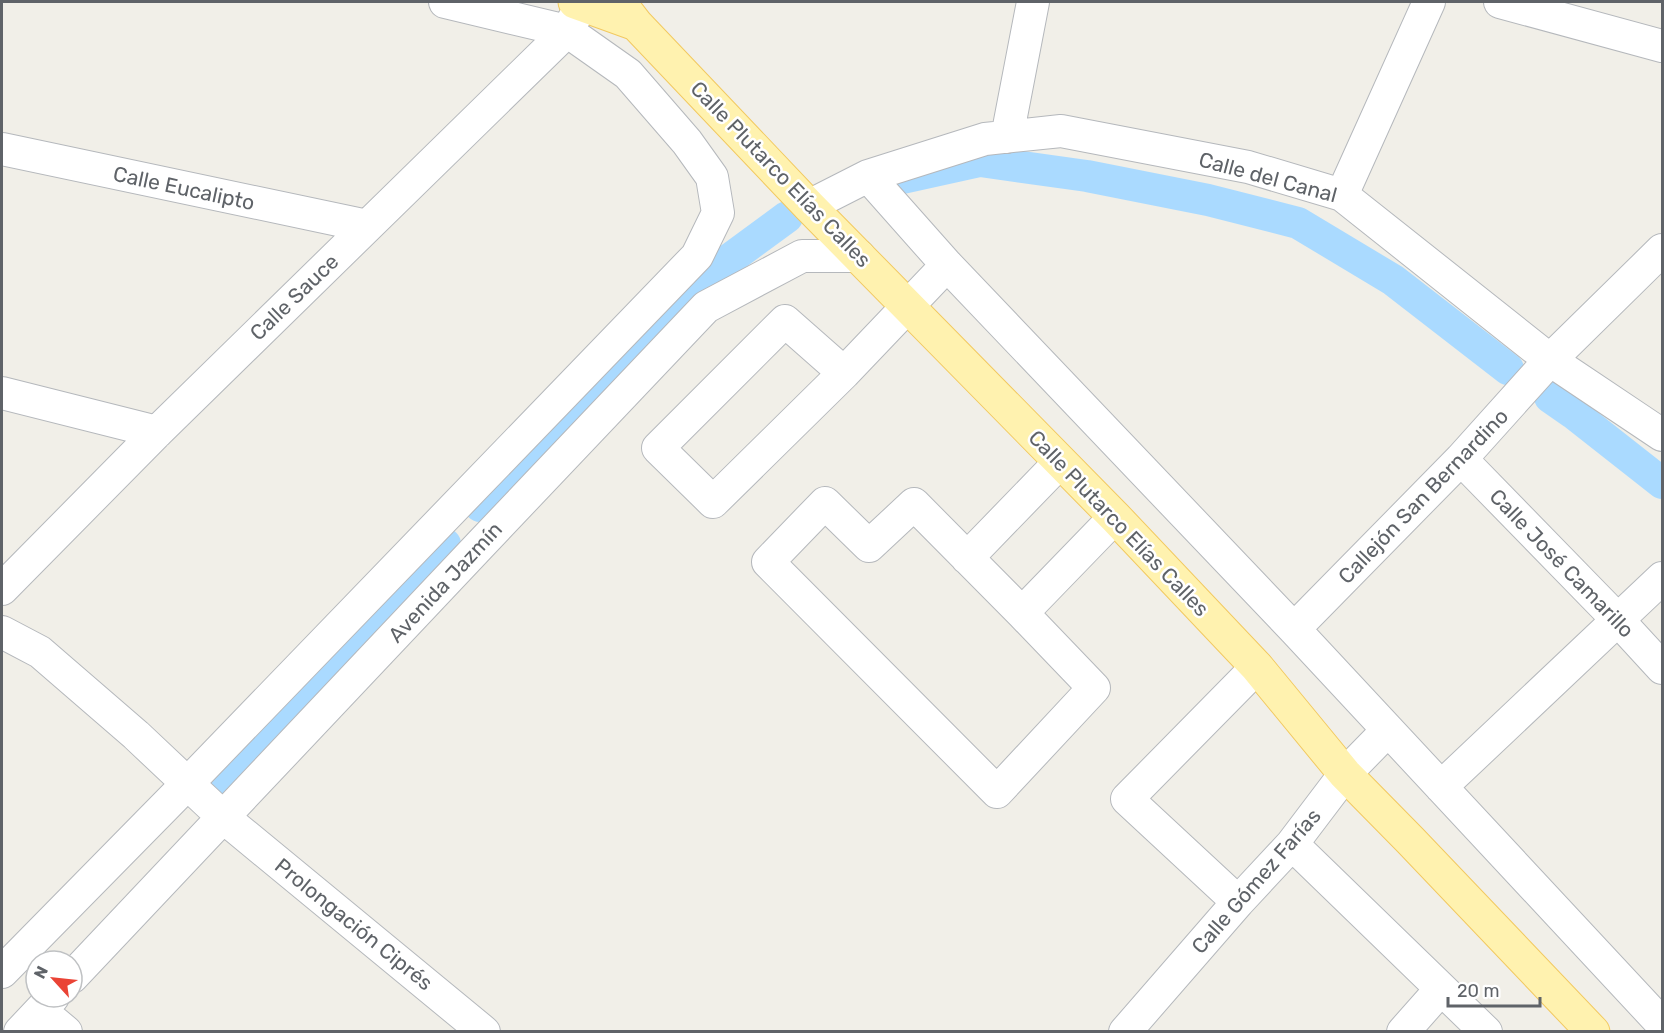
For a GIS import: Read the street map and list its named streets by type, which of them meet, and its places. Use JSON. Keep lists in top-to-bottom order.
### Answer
{
  "streets": {
    "main road": ["Calle Plutarco Elías Calles"],
    "street": [
      "Calle del Canal",
      "Calle Eucalipto",
      "Calle Sauce",
      "Callejón San Bernardino",
      "Calle José Camarillo",
      "Avenida Jazmín",
      "Calle Gómez Farías",
      "Prolongación Ciprés"
    ]
  },
  "crossings": [
    ["Calle Plutarco Elías Calles", "Calle del Canal"],
    ["Calle Plutarco Elías Calles", "Calle Sauce"],
    ["Calle Plutarco Elías Calles", "Avenida Jazmín"],
    ["Calle Plutarco Elías Calles", "Calle Gómez Farías"],
    ["Calle del Canal", "Callejón San Bernardino"],
    ["Calle Eucalipto", "Calle Sauce"],
    ["Calle Sauce", "Avenida Jazmín"],
    ["Callejón San Bernardino", "Calle José Camarillo"],
    ["Avenida Jazmín", "Prolongación Ciprés"]
  ],
  "scale_bar": "20 m",
  "north": "top left"
}
